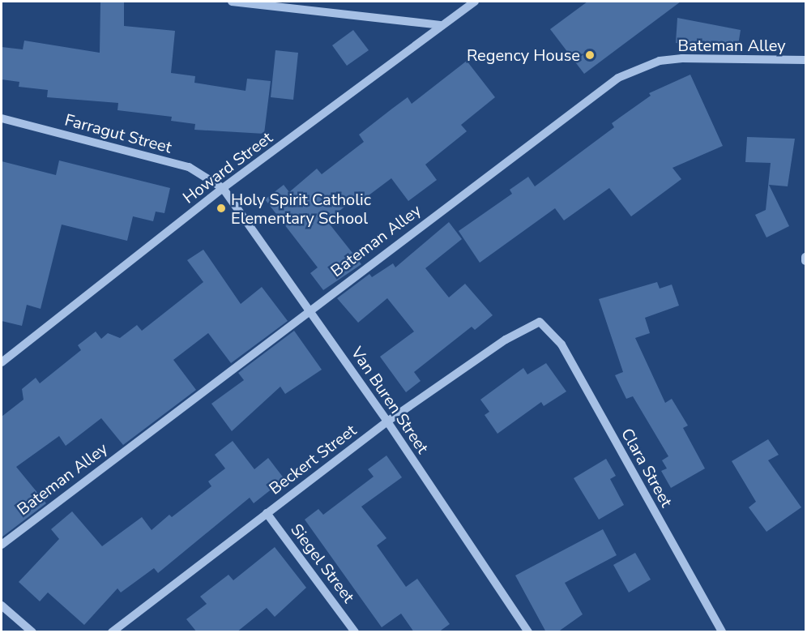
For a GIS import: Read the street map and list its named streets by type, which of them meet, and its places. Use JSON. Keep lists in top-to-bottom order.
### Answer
{
  "streets": {
    "street": [
      "Bateman Alley",
      "Farragut Street",
      "Howard Street",
      "Van Buren Street",
      "Beckert Street",
      "Clara Street",
      "Siegel Street"
    ]
  },
  "crossings": [
    ["Bateman Alley", "Van Buren Street"],
    ["Farragut Street", "Howard Street"],
    ["Farragut Street", "Van Buren Street"],
    ["Howard Street", "Van Buren Street"],
    ["Van Buren Street", "Beckert Street"],
    ["Beckert Street", "Clara Street"],
    ["Beckert Street", "Siegel Street"]
  ],
  "places": ["Regency House", "Holy Spirit Catholic Elementary School"]
}
